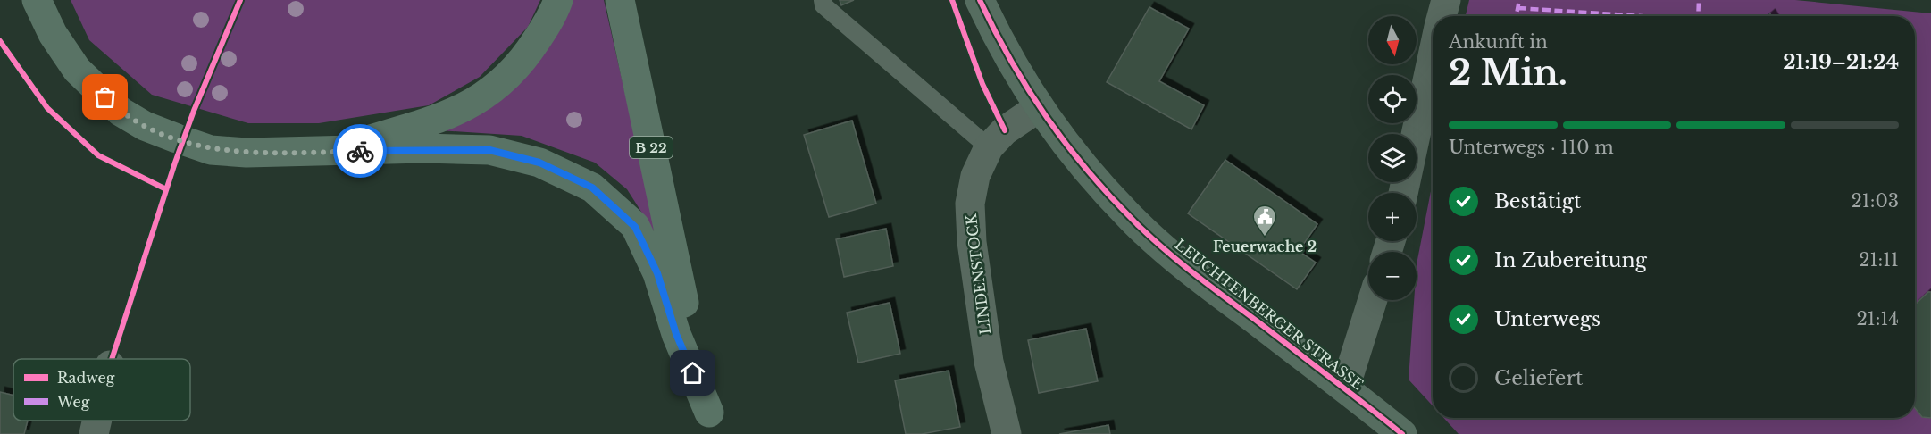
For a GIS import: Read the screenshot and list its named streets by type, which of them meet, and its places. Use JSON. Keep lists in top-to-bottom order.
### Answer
{
  "streets": {
    "main road": ["B 22"],
    "street": ["LINDENSTOCK", "LEUCHTENBERGER STRASSE"]
  },
  "crossings": [
    ["LINDENSTOCK", "LEUCHTENBERGER STRASSE"]
  ],
  "places": {
    "public building": ["Feuerwache 2"]
  },
  "legend": ["Radweg", "Weg"],
  "north": "bottom",
  "page": {
    "map_buttons": ["+", "−"],
    "heading": ["2 Min.", "Ankunft in", "21:19–21:24"],
    "bar": "Unterwegs · 110 m",
    "list": [
      ["Bestätigt", "21:03"],
      ["In Zubereitung", "21:11"],
      ["Unterwegs", "21:14"],
      "Geliefert"
    ]
  }
}
